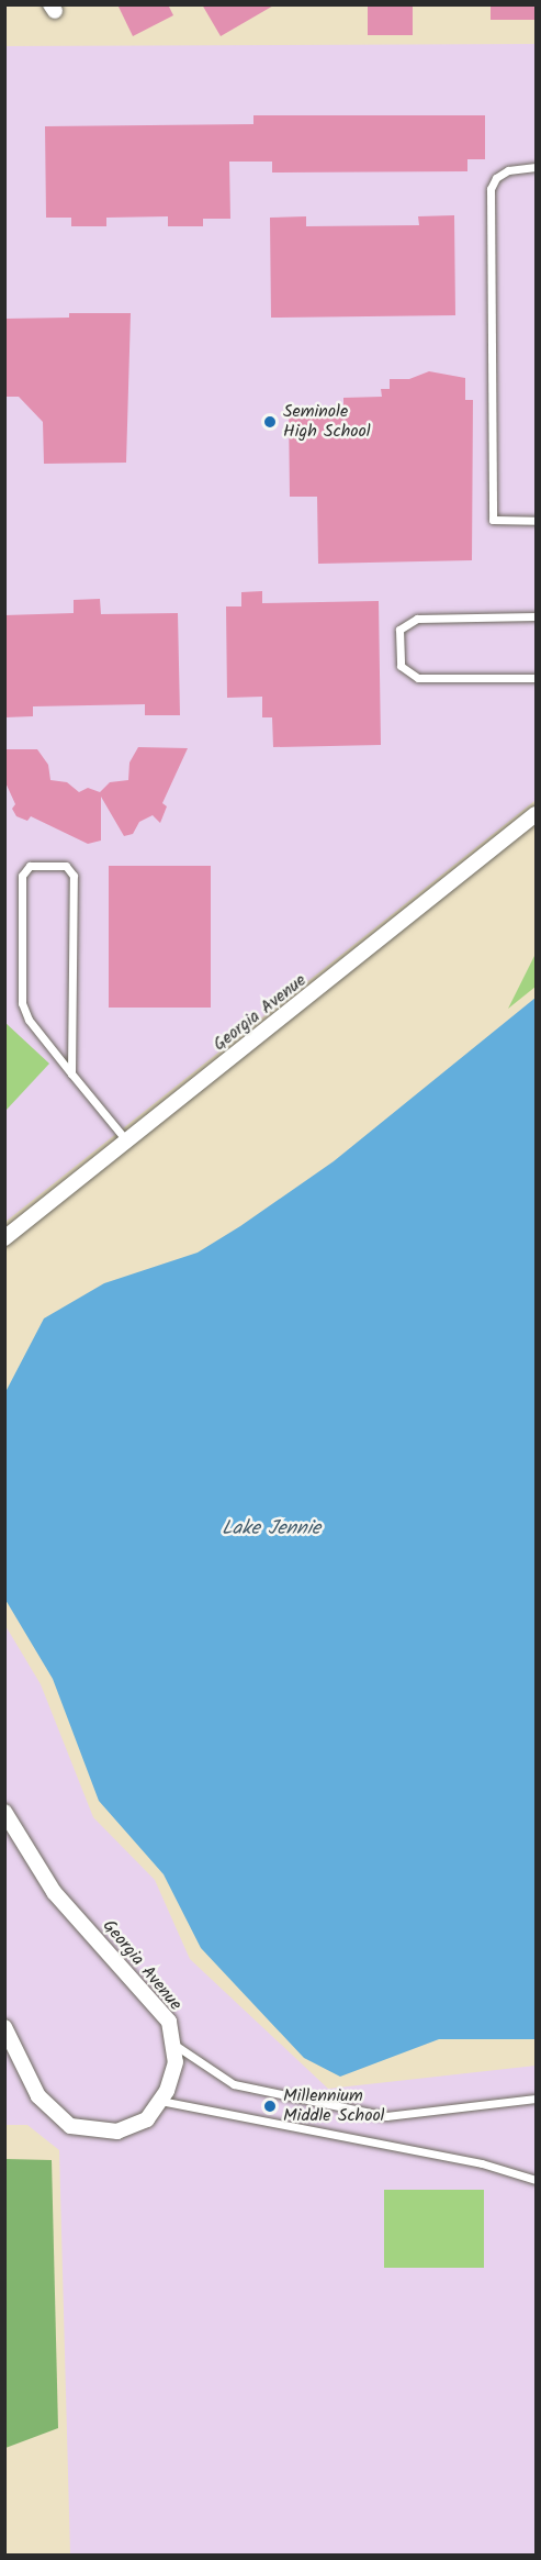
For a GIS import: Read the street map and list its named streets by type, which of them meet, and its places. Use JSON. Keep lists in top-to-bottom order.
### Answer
{
  "streets": {
    "street": ["Georgia Avenue"]
  },
  "water": ["Lake Jennie"],
  "places": ["Seminole High School", "Millennium Middle School"]
}
